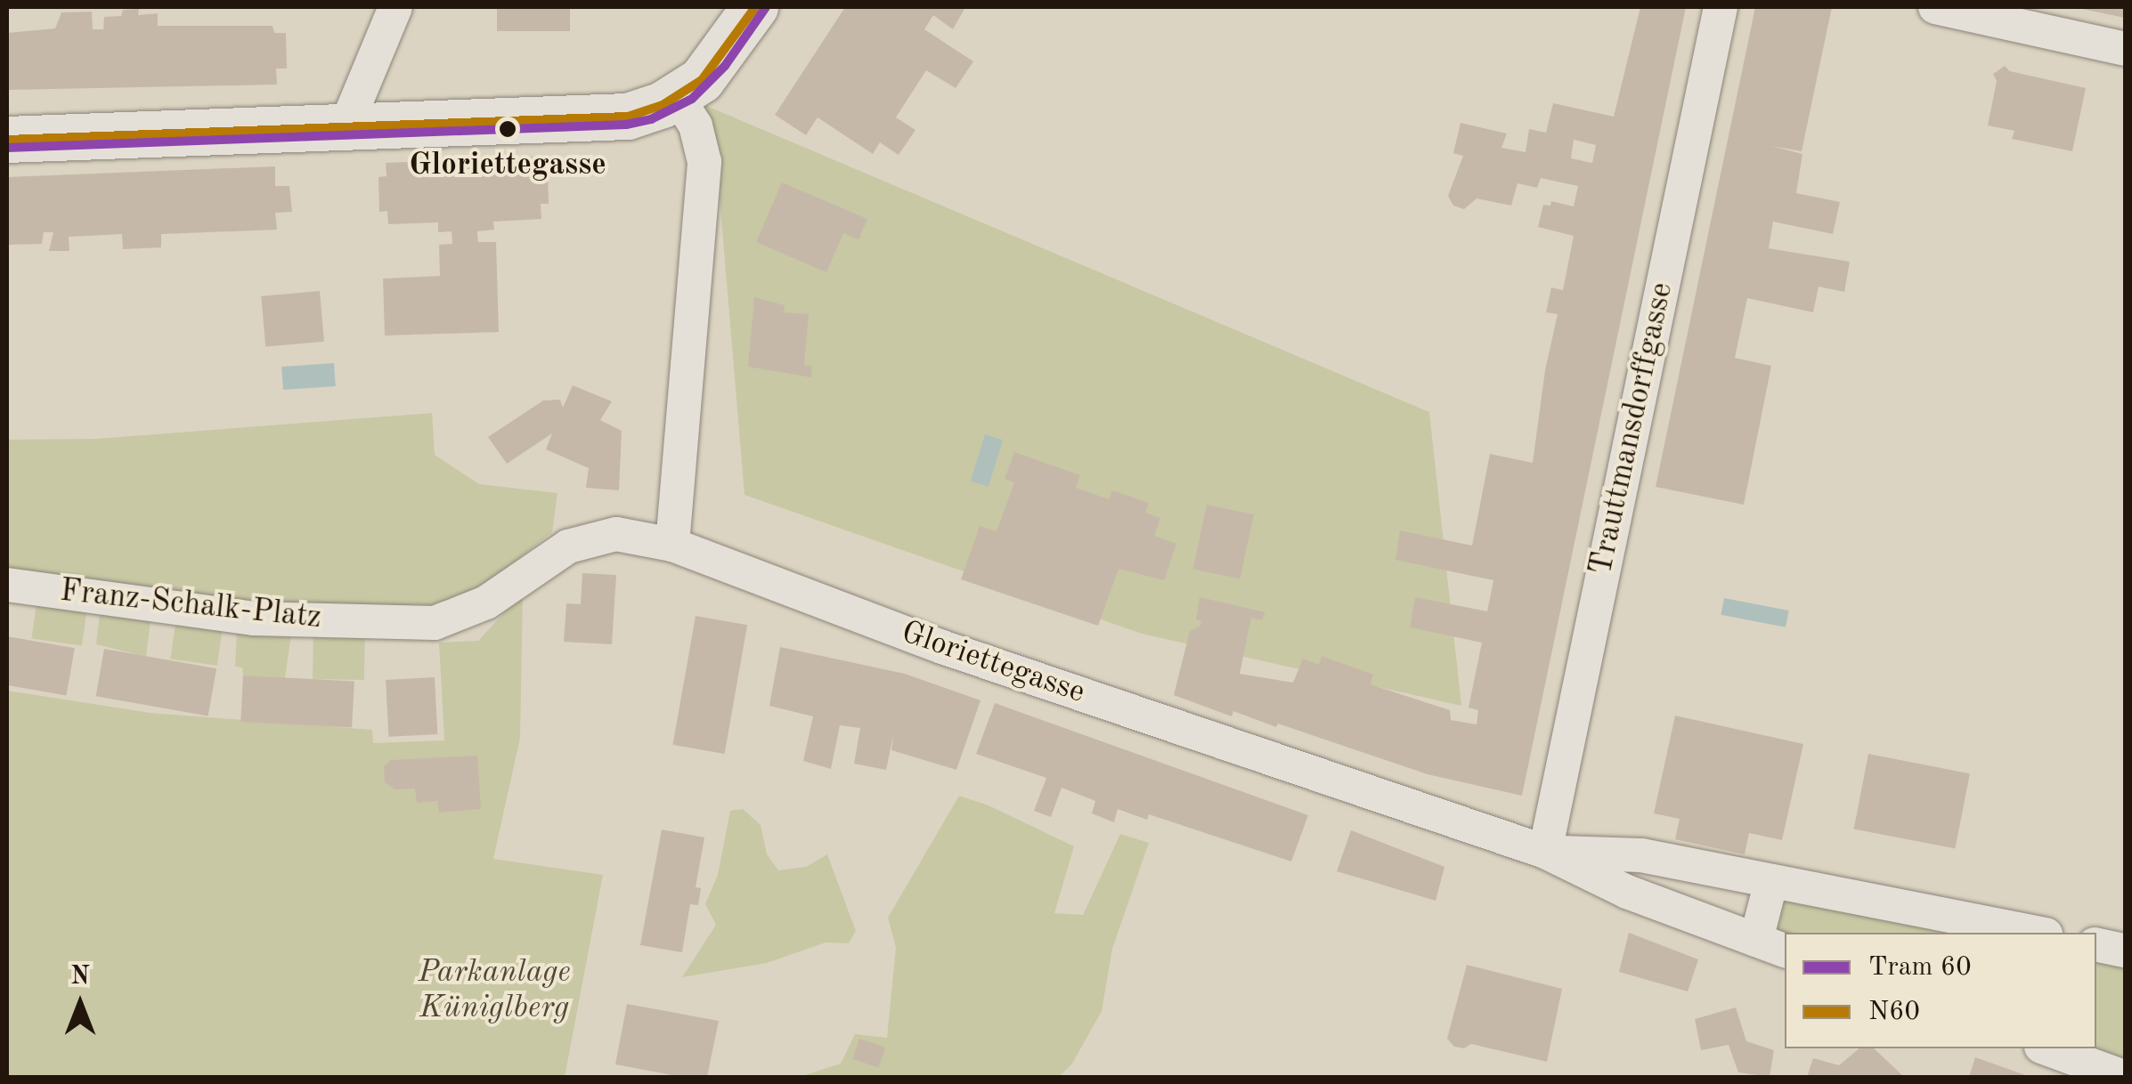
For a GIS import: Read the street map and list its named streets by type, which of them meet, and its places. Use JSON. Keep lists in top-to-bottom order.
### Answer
{
  "streets": {
    "street": ["Trauttmansdorffgasse", "Franz-Schalk-Platz", "Gloriettegasse"]
  },
  "crossings": [
    ["Trauttmansdorffgasse", "Gloriettegasse"],
    ["Franz-Schalk-Platz", "Gloriettegasse"]
  ],
  "parks": ["Parkanlage Küniglberg"],
  "places": ["Gloriettegasse"],
  "lines": ["tram line 60", "transit line N60"],
  "legend": ["Tram 60", "N60"],
  "north": "top"
}
